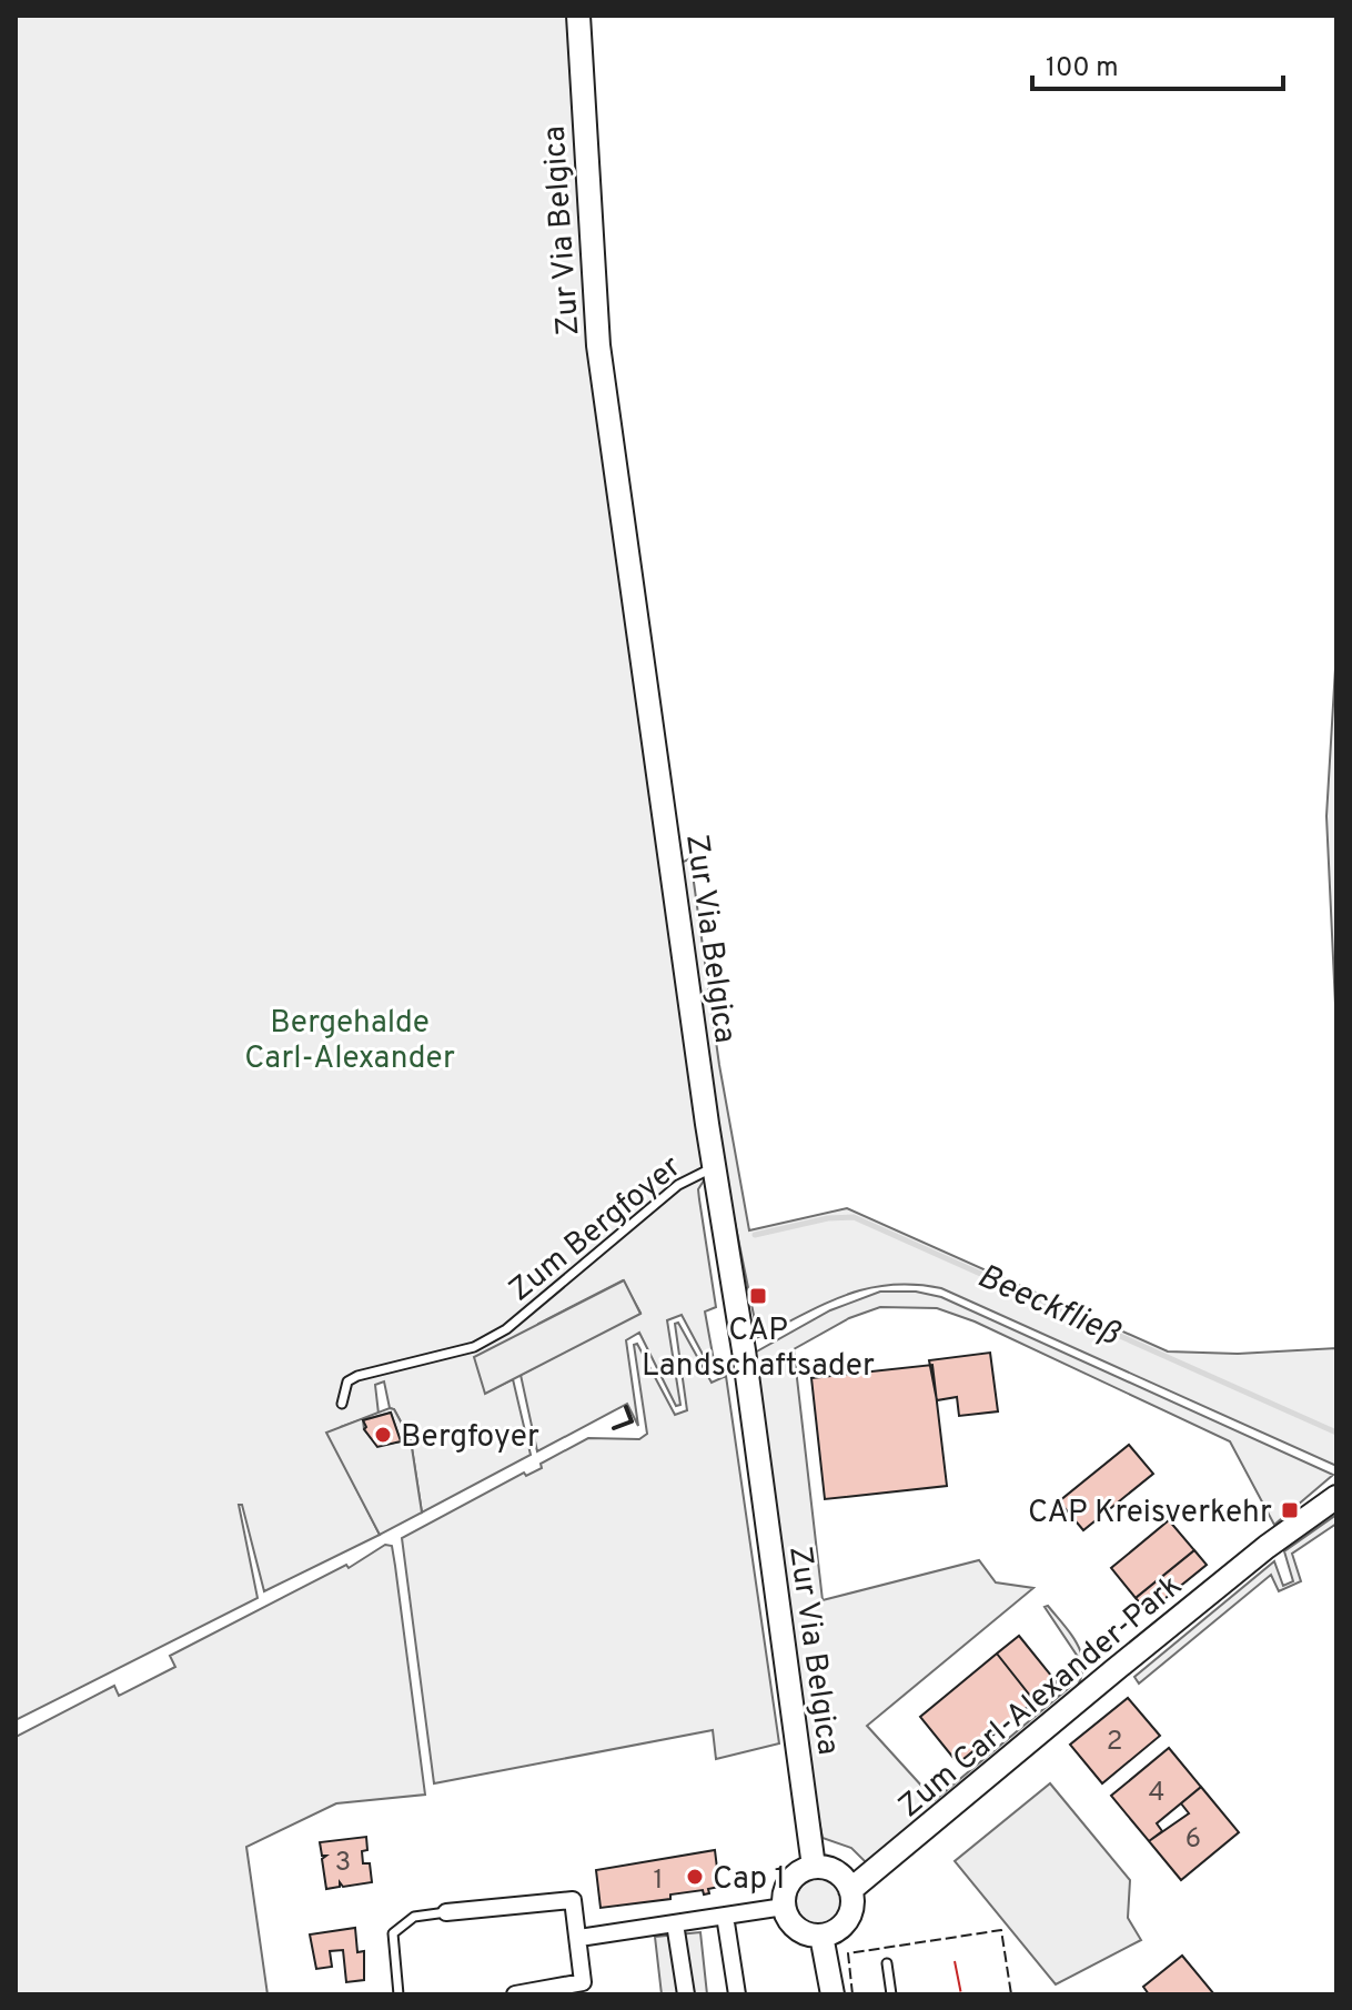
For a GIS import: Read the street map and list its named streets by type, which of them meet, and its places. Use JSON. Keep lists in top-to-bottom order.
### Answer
{
  "streets": {
    "street": ["Zur Via Belgica", "Zum Carl-Alexander-Park"],
    "lane": ["Zum Bergfoyer"]
  },
  "crossings": [
    ["Zur Via Belgica", "Zum Bergfoyer"],
    ["Zur Via Belgica", "Zum Carl-Alexander-Park"]
  ],
  "water": ["Beeckfließ"],
  "parks": ["Bergehalde Carl-Alexander"],
  "places": {
    "transit": ["CAP Landschaftsader", "CAP Kreisverkehr"],
    "other": ["Bergfoyer", "Cap 1"]
  },
  "house_numbers": [
    "2",
    "4",
    "6",
    "3",
    "1"
  ],
  "scale_bar": "100 m"
}
